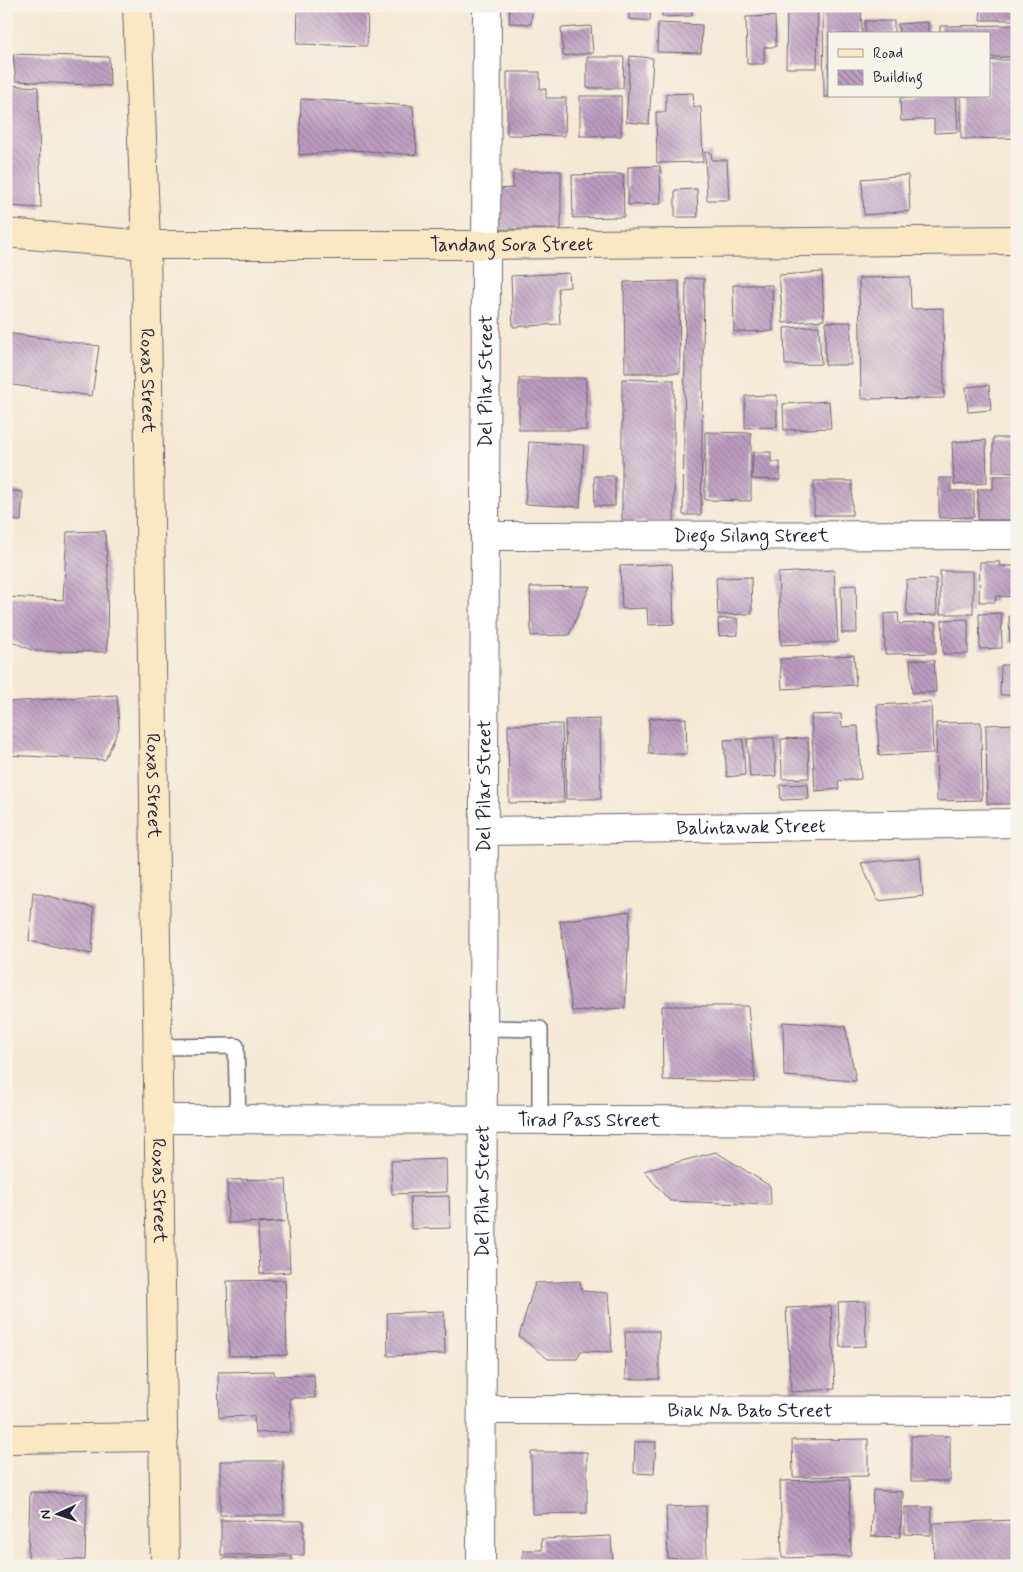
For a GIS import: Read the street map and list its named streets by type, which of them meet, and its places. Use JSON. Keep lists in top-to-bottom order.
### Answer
{
  "streets": {
    "street": [
      "Tandang Sora Street",
      "Roxas Street",
      "Del Pilar Street",
      "Diego Silang Street",
      "Balintawak Street",
      "Tirad Pass Street",
      "Biak Na Bato Street"
    ]
  },
  "crossings": [
    ["Tandang Sora Street", "Roxas Street"],
    ["Tandang Sora Street", "Del Pilar Street"],
    ["Roxas Street", "Tirad Pass Street"],
    ["Del Pilar Street", "Diego Silang Street"],
    ["Del Pilar Street", "Balintawak Street"],
    ["Del Pilar Street", "Tirad Pass Street"],
    ["Del Pilar Street", "Biak Na Bato Street"]
  ],
  "legend": ["Road", "Building"],
  "north": "left"
}
